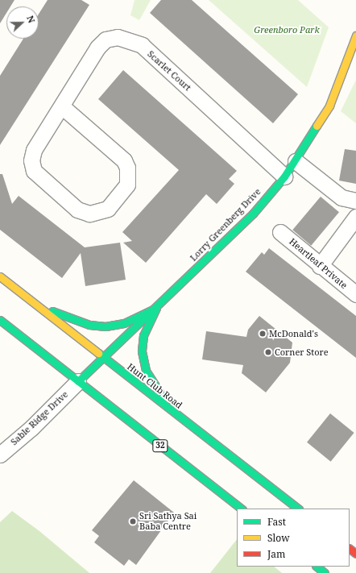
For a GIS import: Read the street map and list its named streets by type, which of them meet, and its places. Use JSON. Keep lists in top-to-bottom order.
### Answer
{
  "streets": {
    "main road": ["Lorry Greenberg Drive", "Hunt Club Road", "32"],
    "street": ["Scarlet Court", "Heartleaf Private", "Sable Ridge Drive"]
  },
  "crossings": [
    ["Scarlet Court", "Lorry Greenberg Drive"],
    ["Lorry Greenberg Drive", "Hunt Club Road"],
    ["Lorry Greenberg Drive", "Sable Ridge Drive"],
    ["Lorry Greenberg Drive", "32"],
    ["Sable Ridge Drive", "32"]
  ],
  "parks": ["Greenboro Park"],
  "places": ["McDonald's", "Corner Store", "Sri Sathya Sai Baba Centre"],
  "legend": ["Fast", "Slow", "Jam"],
  "north": "right"
}
